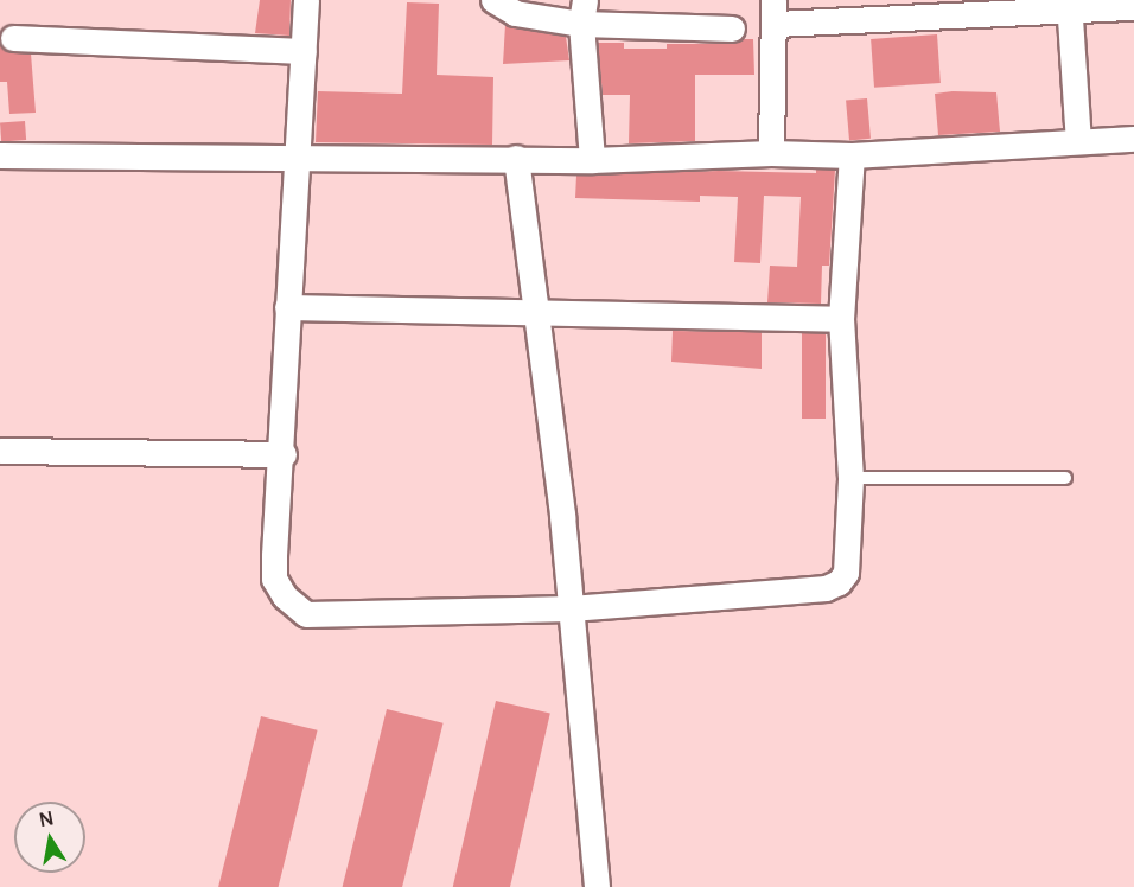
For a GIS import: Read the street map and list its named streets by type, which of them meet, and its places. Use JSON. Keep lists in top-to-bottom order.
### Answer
{
  "north": "top"
}
